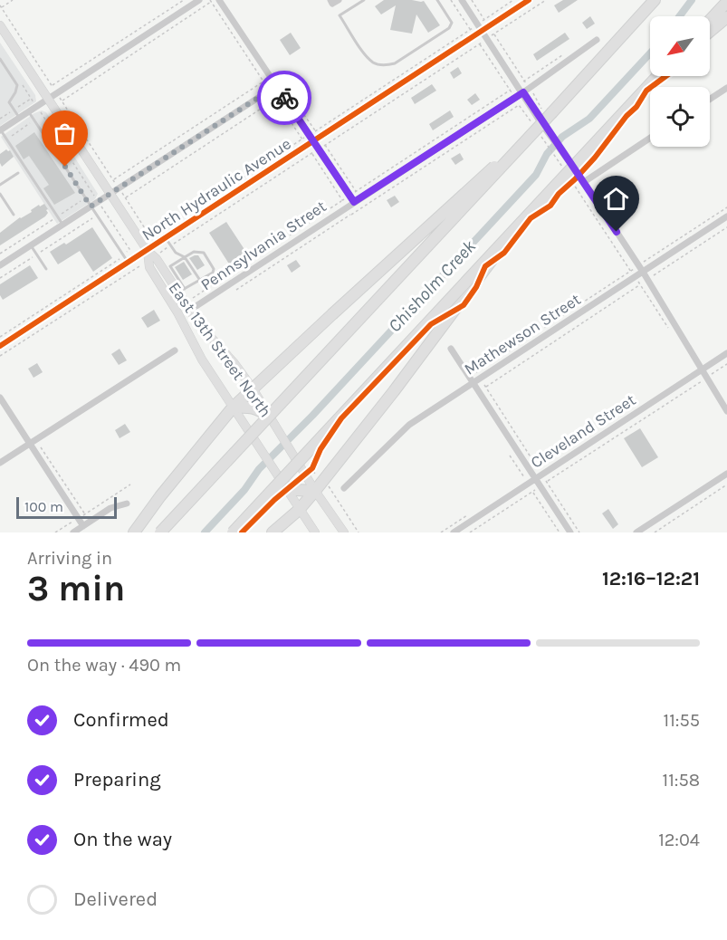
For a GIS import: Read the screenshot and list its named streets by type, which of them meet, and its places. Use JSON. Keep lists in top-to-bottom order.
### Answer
{
  "streets": {
    "main road": ["East 13th Street North"],
    "street": [
      "North Hydraulic Avenue",
      "Pennsylvania Street",
      "Mathewson Street",
      "Cleveland Street"
    ]
  },
  "crossings": [
    ["North Hydraulic Avenue", "East 13th Street North"],
    ["Pennsylvania Street", "East 13th Street North"]
  ],
  "water": ["Chisholm Creek"],
  "scale_bar": "100 m",
  "north": "bottom left",
  "page": {
    "scale": "100 m",
    "heading": ["3 min", "Arriving in", "12:16–12:21"],
    "bar": "On the way · 490 m",
    "list": [
      ["Confirmed", "11:55"],
      ["Preparing", "11:58"],
      ["On the way", "12:04"],
      "Delivered"
    ]
  }
}
